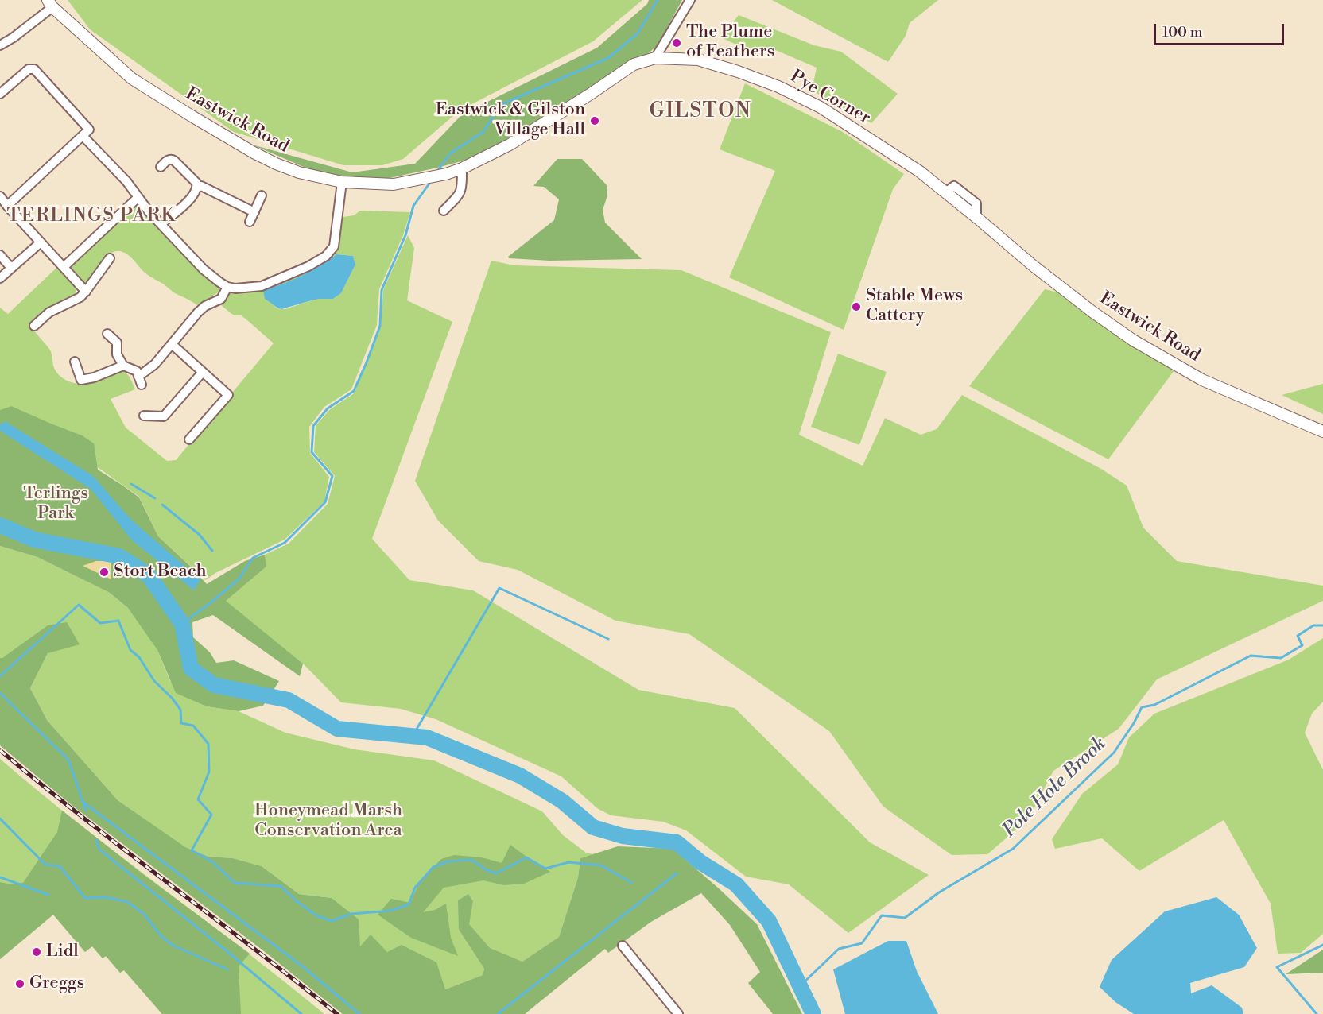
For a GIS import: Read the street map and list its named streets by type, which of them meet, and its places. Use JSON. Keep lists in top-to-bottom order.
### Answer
{
  "streets": {
    "street": ["Pye Corner", "Eastwick Road"]
  },
  "crossings": [
    ["Pye Corner", "Eastwick Road"]
  ],
  "districts": ["GILSTON", "TERLINGS PARK"],
  "water": ["Pole Hole Brook"],
  "parks": ["Terlings Park", "Honeymead Marsh Conservation Area"],
  "places": [
    "The Plume of Feathers",
    "Eastwick & Gilston Village Hall",
    "Stable Mews Cattery",
    "Stort Beach",
    "Lidl",
    "Greggs"
  ],
  "scale_bar": "100 m"
}
